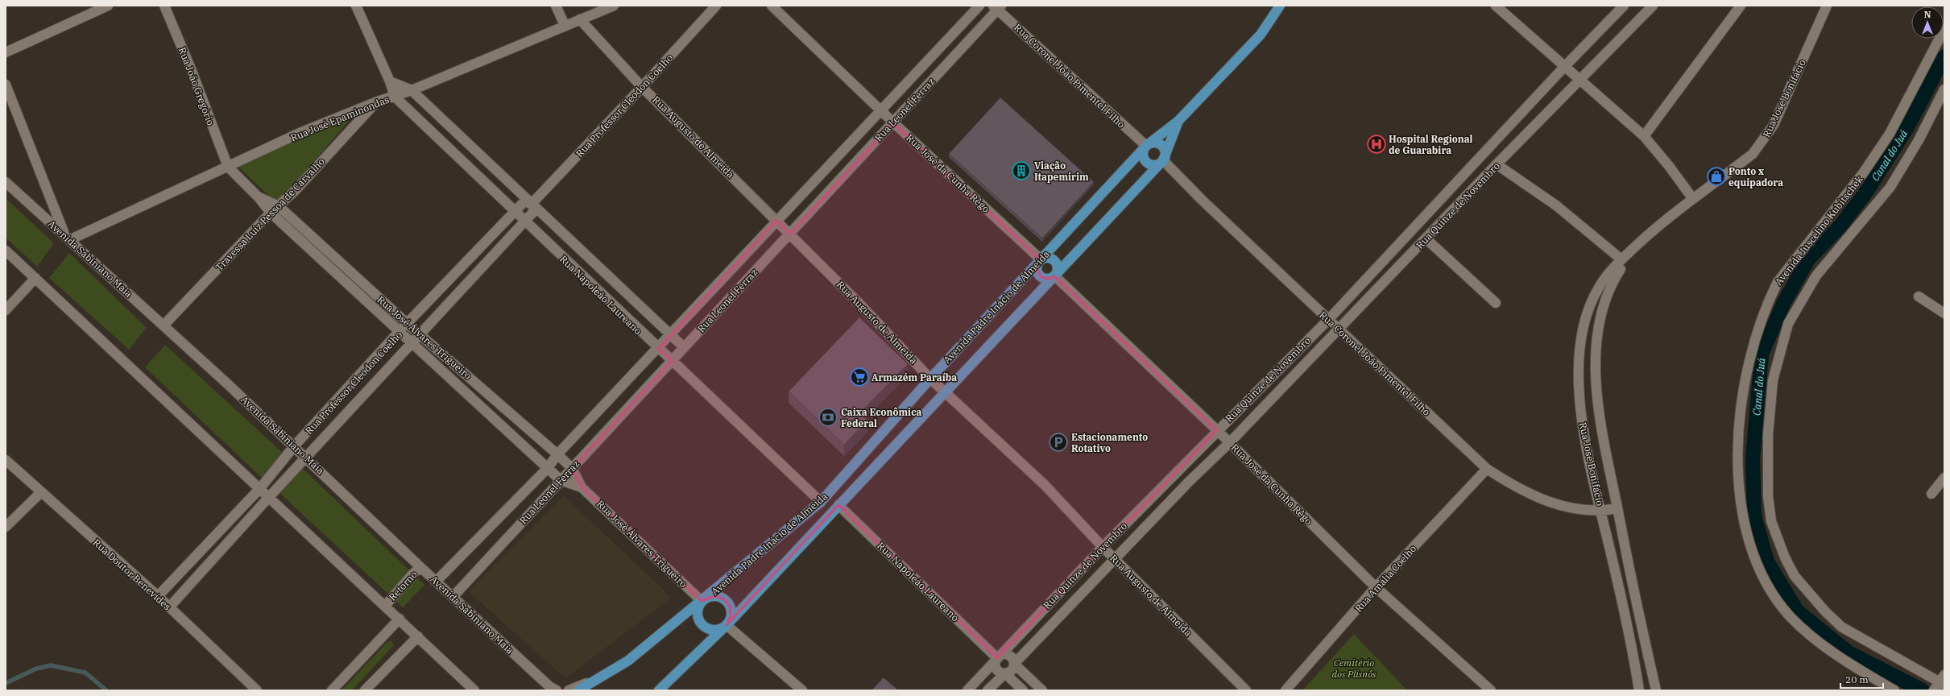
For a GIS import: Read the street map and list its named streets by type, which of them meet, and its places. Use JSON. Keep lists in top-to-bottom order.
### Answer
{
  "streets": {
    "main road": ["Avenida Padre Inácio de Almeida"],
    "street": [
      "Rua Coronel João Pimentel Filho",
      "Rua João Gregório",
      "Rua José Bonifácio",
      "Rua Professor Cleodon Coelho",
      "Rua Leonel Ferraz",
      "Rua José Epaminondas",
      "Rua Augusto de Almeida",
      "Rua José da Cunha Rêgo",
      "Rua Quinze de Novembro",
      "Travessa Luiz Pessoa de Carvalho",
      "Avenida Juscelino Kubitschek",
      "Avenida Sabiniano Maia",
      "Rua Napoleão Laureano",
      "Rua José Álvares Trigueiro",
      "Rua Doutor Benevides",
      "Rua Amália Coelho",
      "Retorno"
    ]
  },
  "crossings": [
    ["Rua Coronel João Pimentel Filho", "Rua José Bonifácio"],
    ["Rua Coronel João Pimentel Filho", "Rua Leonel Ferraz"],
    ["Rua Coronel João Pimentel Filho", "Rua Quinze de Novembro"],
    ["Rua Coronel João Pimentel Filho", "Avenida Padre Inácio de Almeida"],
    ["Rua Coronel João Pimentel Filho", "Rua Amália Coelho"],
    ["Rua João Gregório", "Rua José Epaminondas"],
    ["Rua João Gregório", "Rua José Álvares Trigueiro"],
    ["Rua Professor Cleodon Coelho", "Rua Augusto de Almeida"],
    ["Rua Professor Cleodon Coelho", "Avenida Sabiniano Maia"],
    ["Rua Professor Cleodon Coelho", "Rua Napoleão Laureano"],
    ["Rua Professor Cleodon Coelho", "Rua José Álvares Trigueiro"],
    ["Rua Professor Cleodon Coelho", "Rua Doutor Benevides"],
    ["Rua Leonel Ferraz", "Rua Augusto de Almeida"],
    ["Rua Leonel Ferraz", "Rua José da Cunha Rêgo"],
    ["Rua Leonel Ferraz", "Avenida Sabiniano Maia"],
    ["Rua Leonel Ferraz", "Rua Napoleão Laureano"],
    ["Rua Leonel Ferraz", "Rua José Álvares Trigueiro"],
    ["Rua José Epaminondas", "Rua Augusto de Almeida"],
    ["Rua José Epaminondas", "Travessa Luiz Pessoa de Carvalho"],
    ["Rua José Epaminondas", "Avenida Sabiniano Maia"],
    ["Rua José Epaminondas", "Rua Napoleão Laureano"],
    ["Rua José Epaminondas", "Rua José Álvares Trigueiro"],
    ["Rua Augusto de Almeida", "Rua Quinze de Novembro"],
    ["Rua Augusto de Almeida", "Avenida Padre Inácio de Almeida"],
    ["Rua José da Cunha Rêgo", "Rua Quinze de Novembro"],
    ["Rua José da Cunha Rêgo", "Avenida Padre Inácio de Almeida"],
    ["Rua José da Cunha Rêgo", "Rua Amália Coelho"],
    ["Rua Quinze de Novembro", "Rua Napoleão Laureano"],
    ["Travessa Luiz Pessoa de Carvalho", "Avenida Sabiniano Maia"],
    ["Travessa Luiz Pessoa de Carvalho", "Rua José Álvares Trigueiro"],
    ["Avenida Sabiniano Maia", "Retorno"],
    ["Rua Napoleão Laureano", "Avenida Padre Inácio de Almeida"],
    ["Avenida Padre Inácio de Almeida", "Rua José Álvares Trigueiro"]
  ],
  "water": ["Canal do Juá"],
  "parks": ["Cemitério dos Plisnôs"],
  "places": {
    "hospital": ["Hospital Regional de Guarabira"],
    "building": ["Viação Itapemirim"],
    "shop": ["Ponto x equipadora"],
    "supermarket": ["Armazém Paraíba"],
    "bank": ["Caixa Econômica Federal"],
    "parking": ["Estacionamento Rotativo"]
  },
  "scale_bar": "20 m",
  "north": "top"
}
